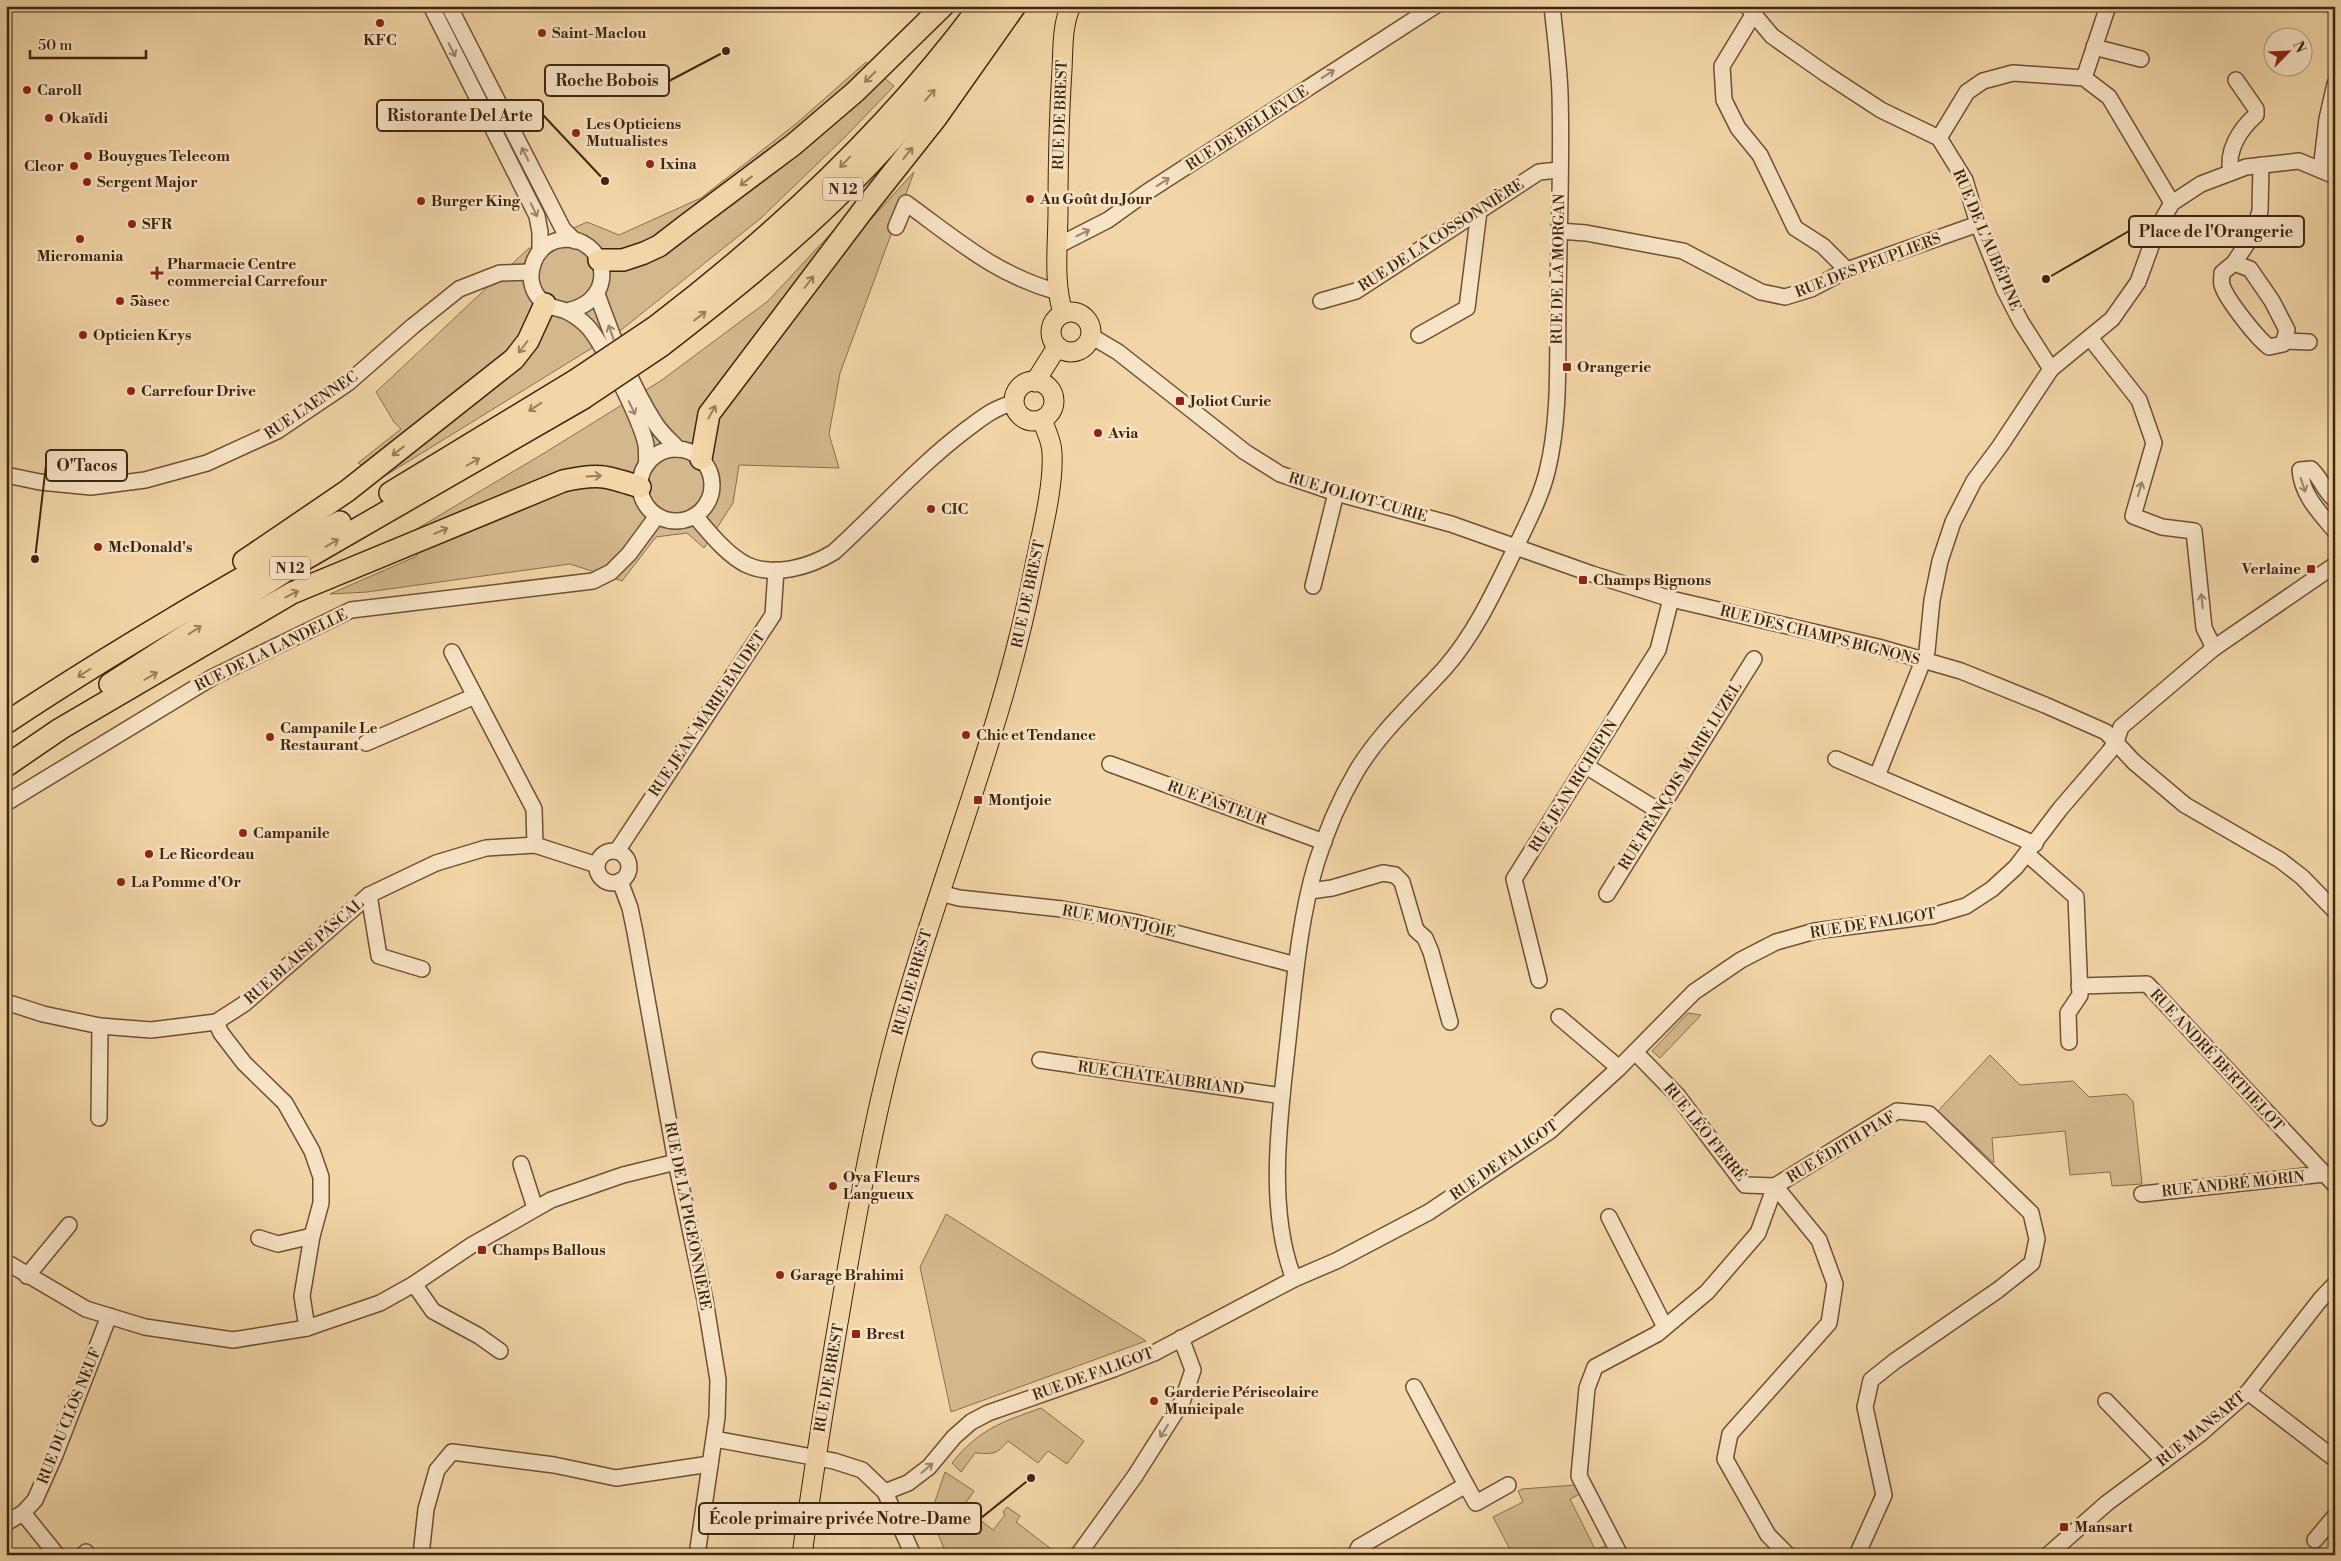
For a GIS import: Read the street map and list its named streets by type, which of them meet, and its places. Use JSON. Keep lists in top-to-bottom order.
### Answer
{
  "streets": {
    "highway": ["N 12"],
    "main road": ["RUE DE BREST"],
    "street": [
      "RUE DE BELLEVUE",
      "RUE DE LA COSSONNIÈRE",
      "RUE DE L'AUBÉPINE",
      "RUE DES PEUPLIERS",
      "RUE DE LA MORGAN",
      "RUE LAENNEC",
      "RUE JOLIOT-CURIE",
      "RUE DES CHAMPS BIGNONS",
      "RUE DE LA LANDELLE",
      "RUE JEAN-MARIE BAUDET",
      "RUE FRANÇOIS MARIE LUZEL",
      "RUE JEAN RICHEPIN",
      "RUE PASTEUR",
      "RUE MONTJOIE",
      "RUE DE FALIGOT",
      "RUE BLAISE PASCAL",
      "RUE ANDRÉ BERTHELOT",
      "RUE CHATEAUBRIAND",
      "RUE LÉO FERRÉ",
      "RUE ÉDITH PIAF",
      "RUE ANDRÉ MORIN",
      "RUE DE LA PIGEONNIÈRE",
      "RUE DU CLOS NEUF",
      "RUE MANSART"
    ]
  },
  "crossings": [
    ["RUE DE BREST", "RUE DE BELLEVUE"],
    ["RUE DE BREST", "RUE JOLIOT-CURIE"],
    ["RUE DE BREST", "RUE MONTJOIE"],
    ["RUE DE LA COSSONNIÈRE", "RUE DE LA MORGAN"],
    ["RUE DE L'AUBÉPINE", "RUE DES PEUPLIERS"],
    ["RUE DES PEUPLIERS", "RUE DE LA MORGAN"],
    ["RUE DE LA MORGAN", "RUE JOLIOT-CURIE"],
    ["RUE DE LA MORGAN", "RUE DES CHAMPS BIGNONS"],
    ["RUE DE LA MORGAN", "RUE PASTEUR"],
    ["RUE DE LA MORGAN", "RUE MONTJOIE"],
    ["RUE DE LA MORGAN", "RUE DE FALIGOT"],
    ["RUE DE LA MORGAN", "RUE CHATEAUBRIAND"],
    ["RUE JOLIOT-CURIE", "RUE DES CHAMPS BIGNONS"],
    ["RUE DES CHAMPS BIGNONS", "RUE JEAN RICHEPIN"],
    ["RUE DES CHAMPS BIGNONS", "RUE DE FALIGOT"],
    ["RUE JEAN-MARIE BAUDET", "RUE BLAISE PASCAL"],
    ["RUE JEAN-MARIE BAUDET", "RUE DE LA PIGEONNIÈRE"],
    ["RUE DE FALIGOT", "RUE LÉO FERRÉ"],
    ["RUE BLAISE PASCAL", "RUE DE LA PIGEONNIÈRE"],
    ["RUE ANDRÉ BERTHELOT", "RUE ANDRÉ MORIN"],
    ["RUE LÉO FERRÉ", "RUE ÉDITH PIAF"]
  ],
  "one_way": ["RUE DE BELLEVUE"],
  "places": {
    "other": [
      "KFC",
      "Saint-Maclou",
      "Roche Bobois",
      "Caroll",
      "Okaïdi",
      "Les Opticiens Mutualistes",
      "Bouygues Telecom",
      "Ixina",
      "Cleor",
      "Ristorante Del Arte",
      "Sergent Major",
      "Au Goût du Jour",
      "Burger King",
      "SFR",
      "Micromania",
      "Place de l'Orangerie",
      "5àsec",
      "Opticien Krys",
      "Carrefour Drive",
      "Avia",
      "CIC",
      "McDonald's",
      "O'Tacos",
      "Chic et Tendance",
      "Campanile Le Restaurant",
      "Campanile",
      "Le Ricordeau",
      "La Pomme d'Or",
      "Oya Fleurs Langueux",
      "Garage Brahimi",
      "Garderie Périscolaire Municipale",
      "École primaire privée Notre-Dame"
    ],
    "health": ["Pharmacie Centre commercial Carrefour"],
    "transit": [
      "Orangerie",
      "Joliot Curie",
      "Verlaine",
      "Champs Bignons",
      "Montjoie",
      "Champs Ballous",
      "Brest",
      "Mansart"
    ]
  },
  "scale_bar": "50 m",
  "north": "top right"
}
